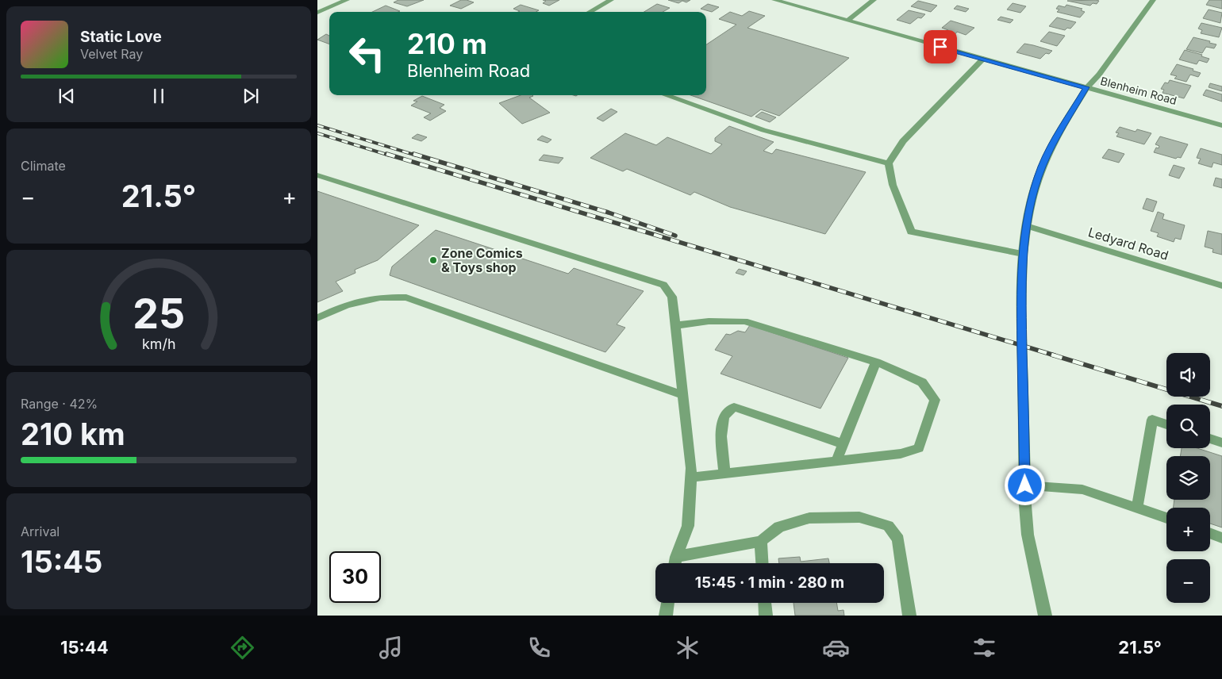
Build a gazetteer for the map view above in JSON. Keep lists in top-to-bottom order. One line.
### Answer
{"streets":{"street":["Blenheim Road","Ledyard Road"]},"places":["Zone Comics & Toys shop"],"page":{"turn":["210 m","Blenheim Road"],"song":["Static Love","Velvet Ray"],"tile":["Climate",["Range · 42%","210 km"],["Arrival","15:45"]],"heat":["−","21.5°","+"],"map_buttons":["+","−"],"limit":"30","trip":"15:45 · 1 min · 280 m","tabs":["15:44","21.5°"],"gauge":["25","km/h"]}}
